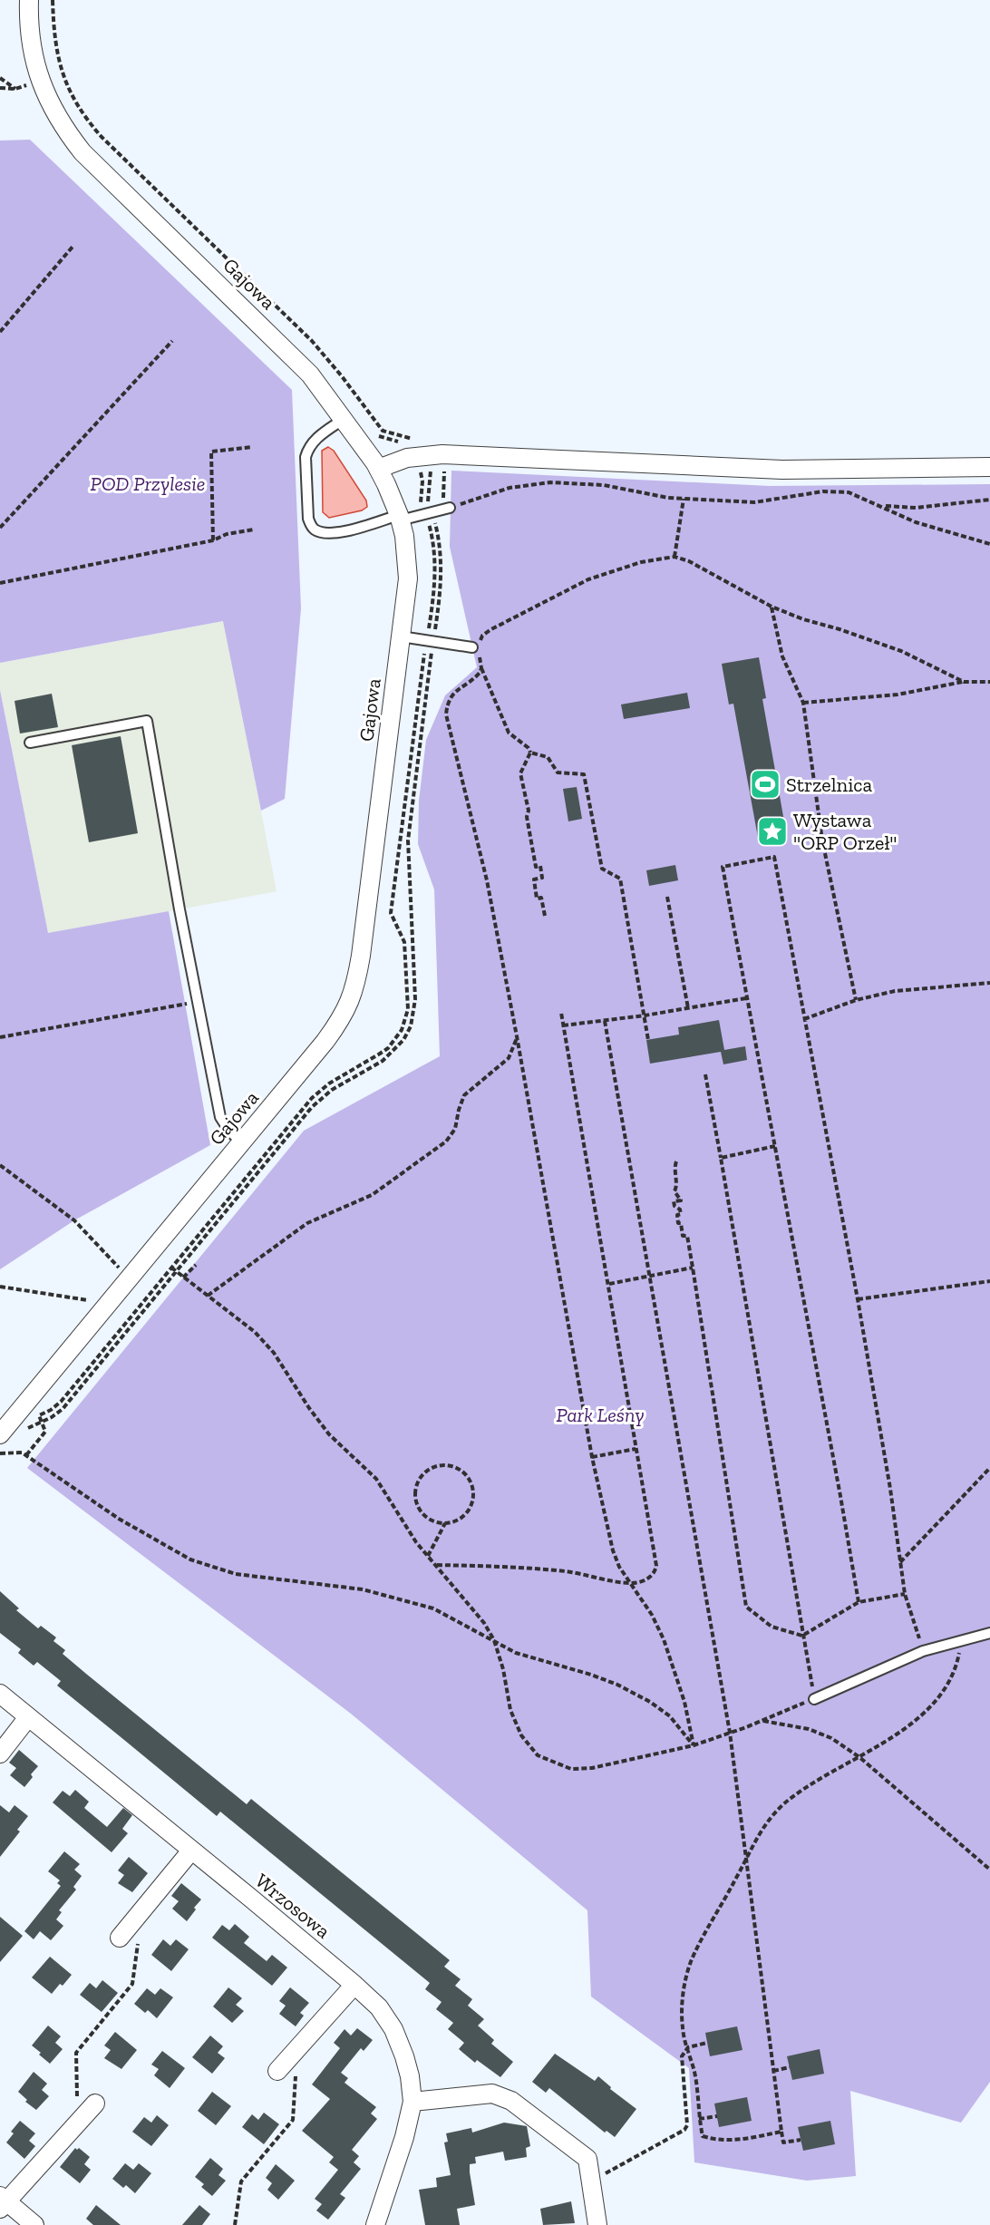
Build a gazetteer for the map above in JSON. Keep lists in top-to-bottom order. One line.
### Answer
{"streets":{"street":["Gajowa","Wrzosowa"]},"parks":["POD Przylesie","Park Leśny"],"places":{"sports":["Strzelnica"],"place":["Wystawa \"ORP Orzeł\""]}}
